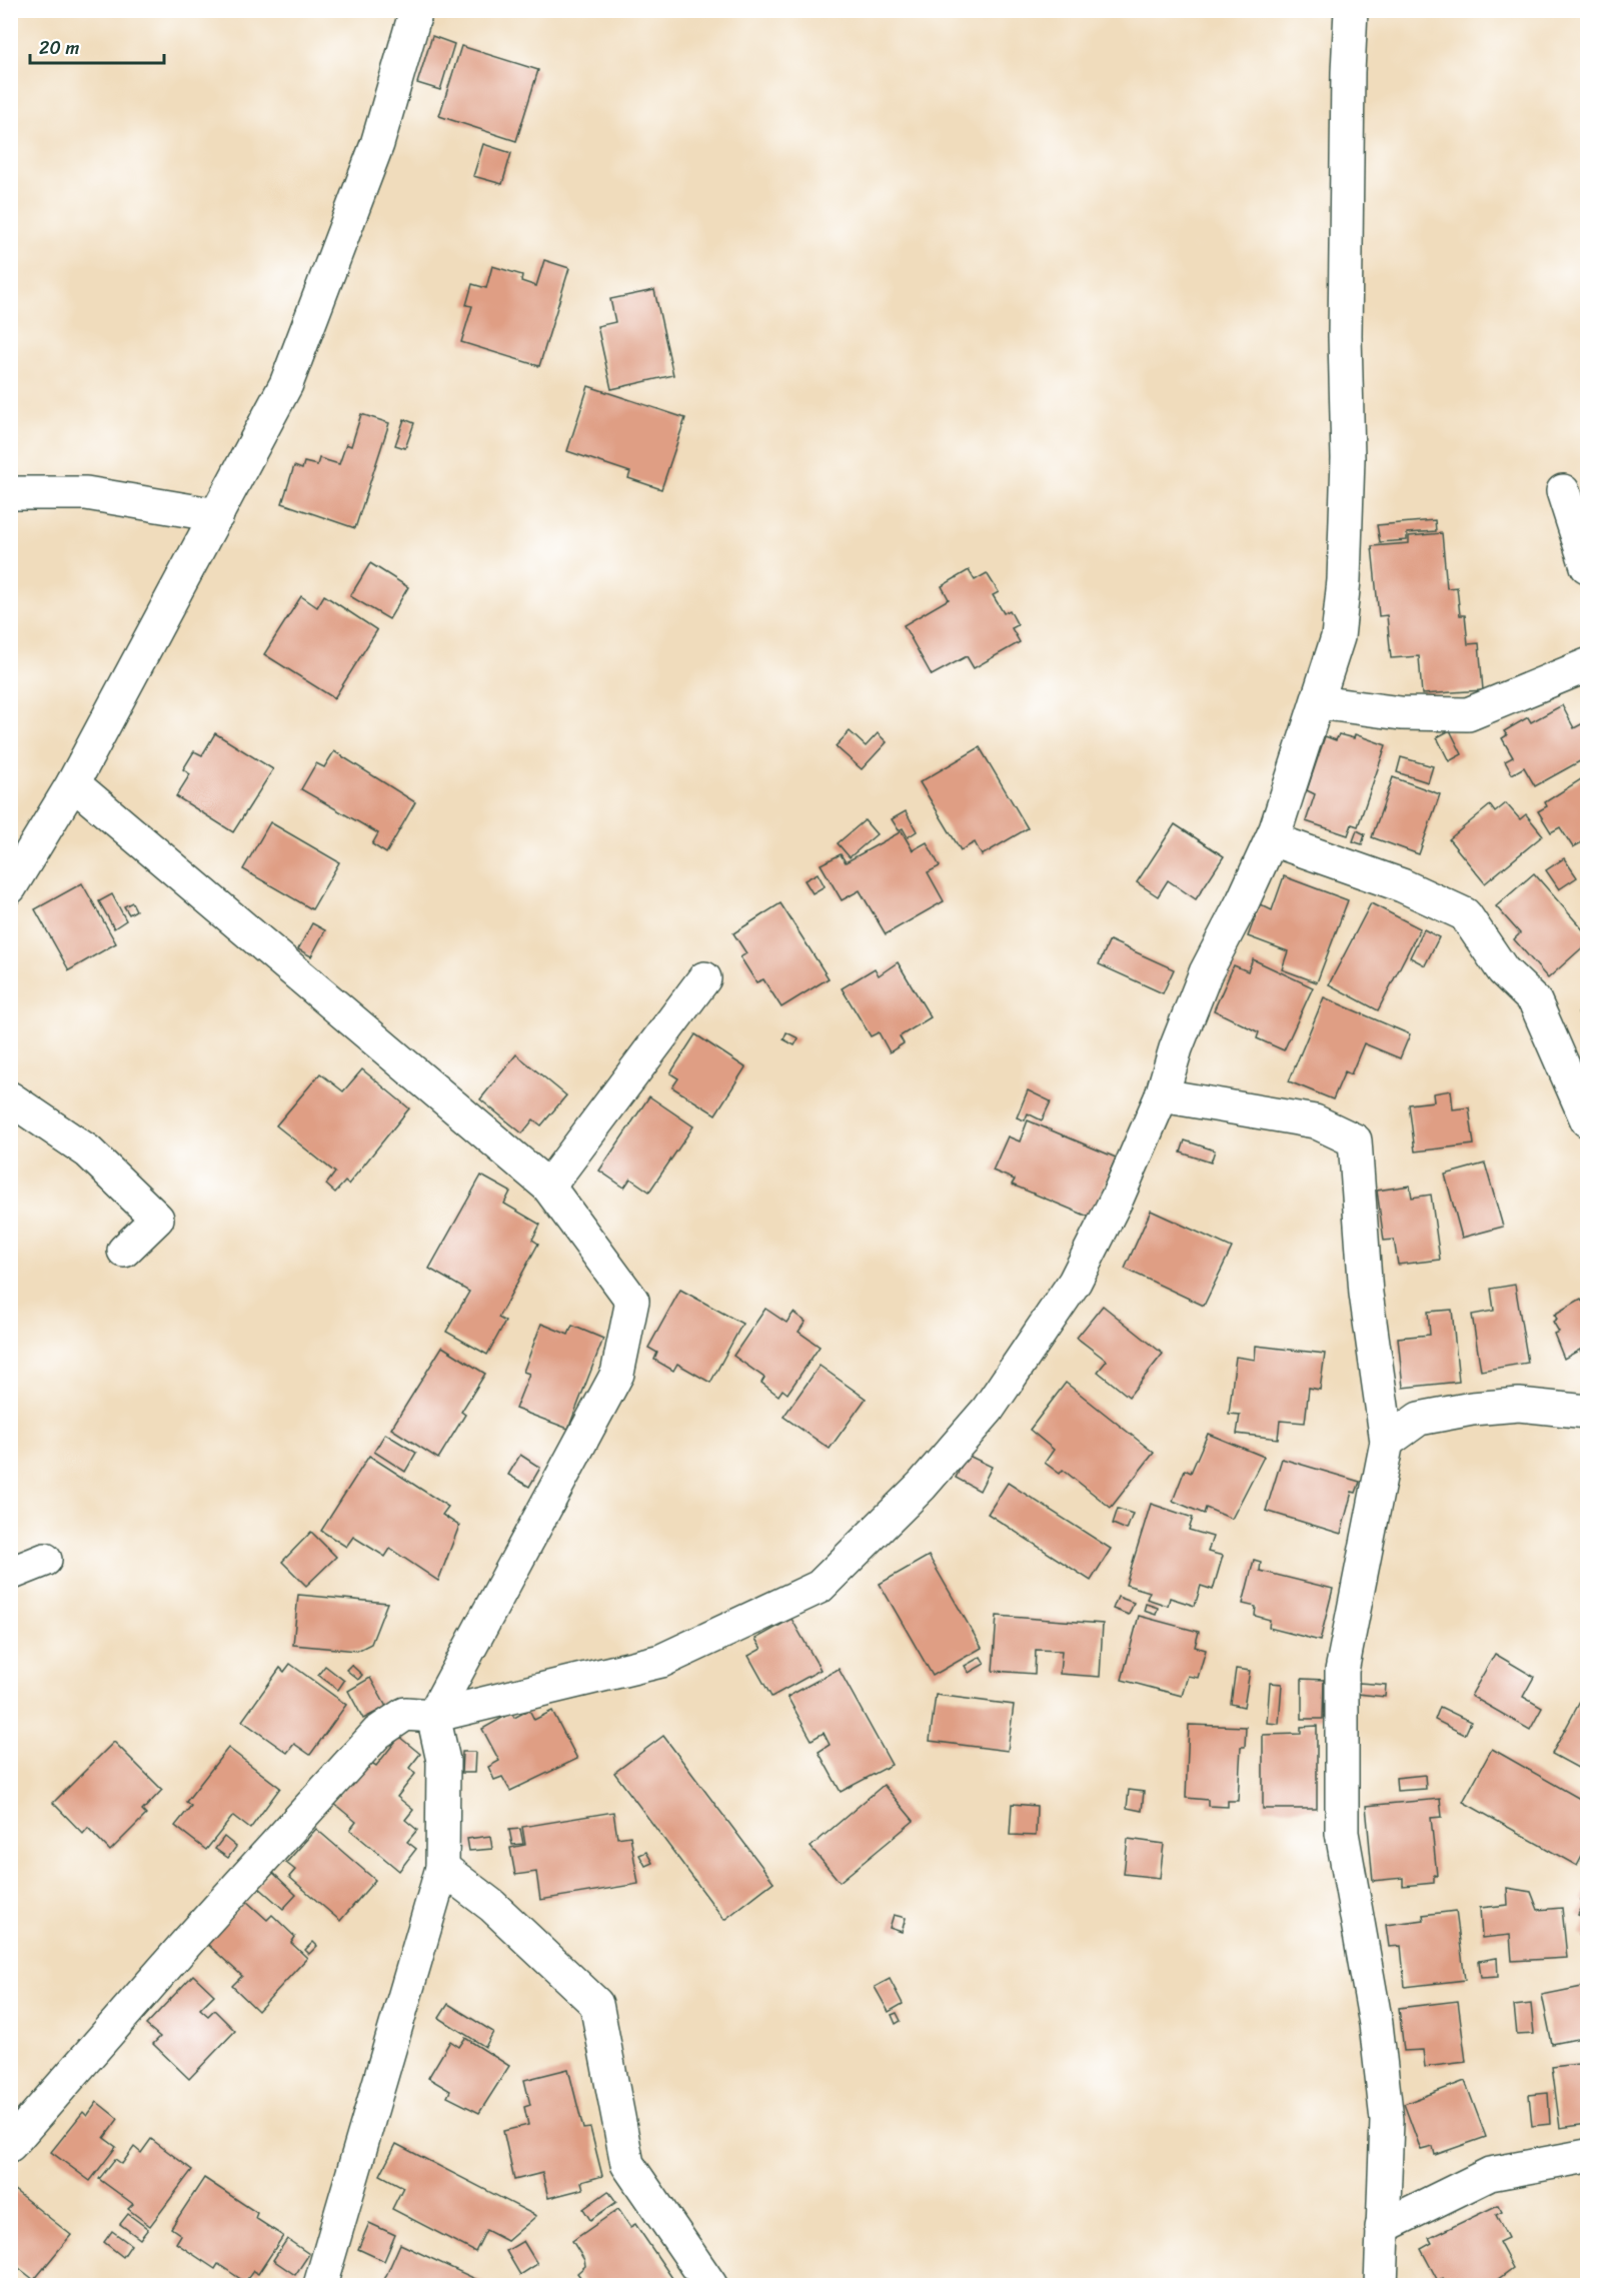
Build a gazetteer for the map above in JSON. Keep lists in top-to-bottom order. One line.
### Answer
{"scale_bar":"20 m"}
